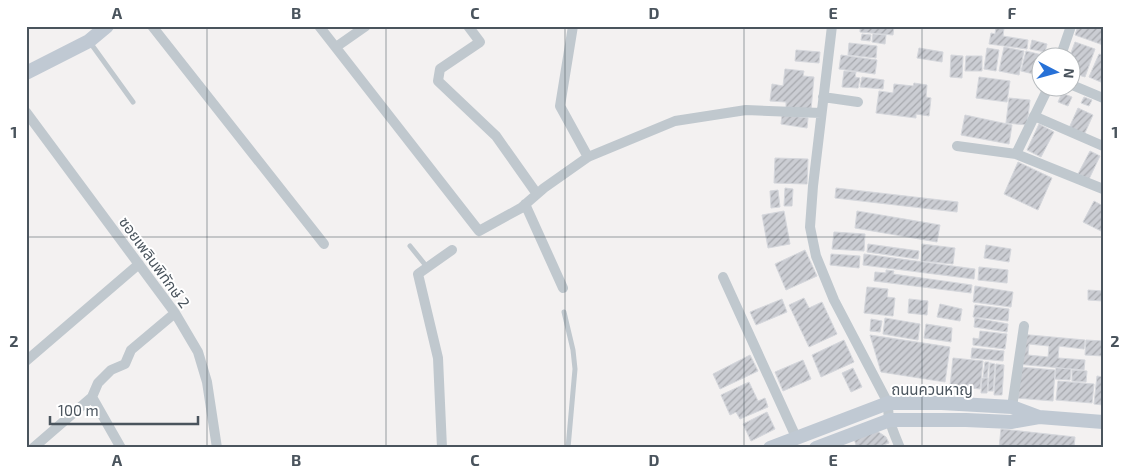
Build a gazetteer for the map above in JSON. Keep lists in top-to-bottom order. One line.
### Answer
{"streets":{"main road":["ถนนควนหาญ"],"street":["ซอยเพลินพิทักษ์ 2"]},"scale_bar":"100 m","north":"right","grid":{"columns":["A","B","C","D","E","F"],"rows":["1","2"]}}
